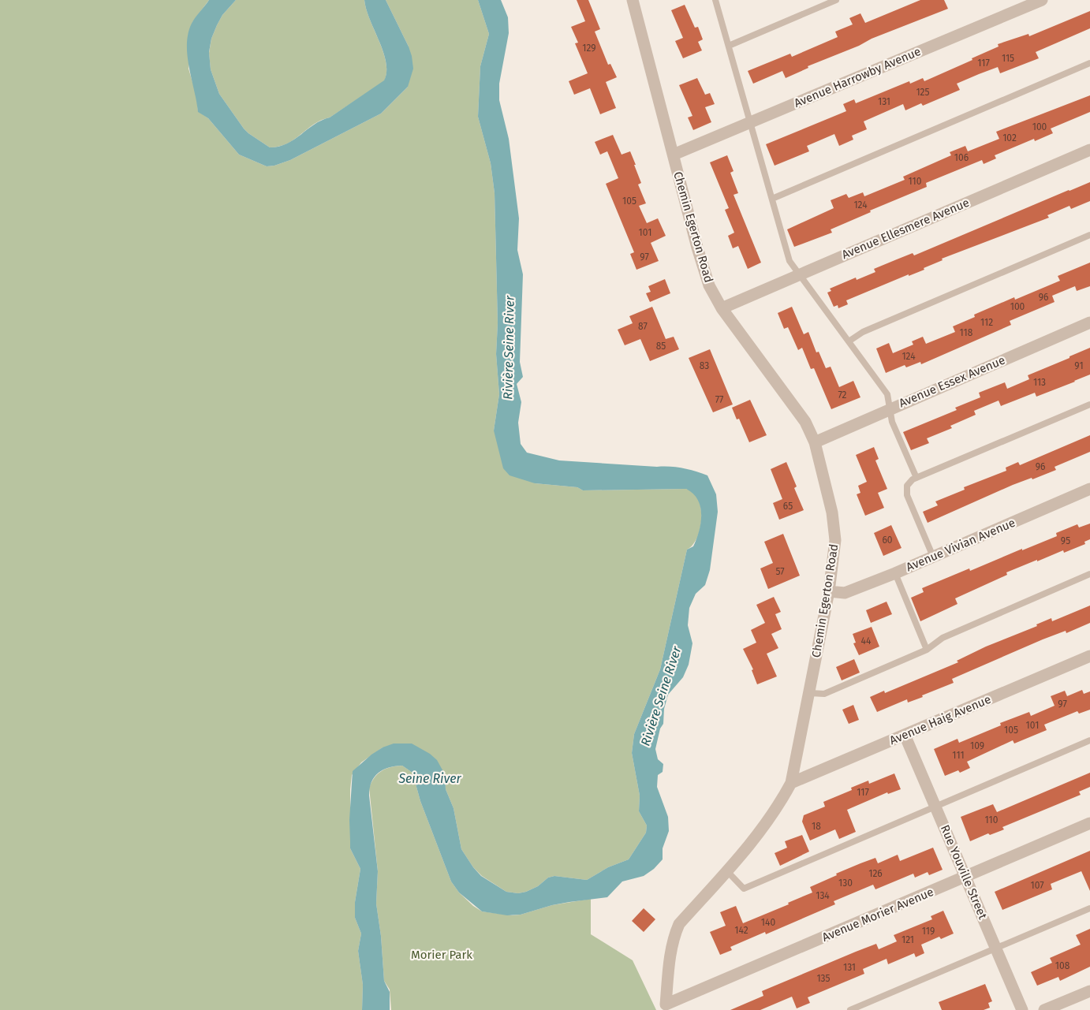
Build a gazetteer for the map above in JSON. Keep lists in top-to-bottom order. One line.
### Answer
{"streets":{"street":["Avenue Harrowby Avenue","Chemin Egerton Road","Avenue Ellesmere Avenue","Avenue Essex Avenue","Avenue Vivian Avenue","Avenue Haig Avenue","Rue Youville Street","Avenue Morier Avenue"]},"crossings":[["Avenue Harrowby Avenue","Chemin Egerton Road"],["Chemin Egerton Road","Avenue Ellesmere Avenue"],["Chemin Egerton Road","Avenue Essex Avenue"],["Chemin Egerton Road","Avenue Vivian Avenue"],["Chemin Egerton Road","Avenue Haig Avenue"],["Chemin Egerton Road","Avenue Morier Avenue"],["Avenue Haig Avenue","Rue Youville Street"],["Rue Youville Street","Avenue Morier Avenue"]],"water":["Rivière Seine River","Seine River"],"parks":["Morier Park"],"house_numbers":["129","115","117","125","131","100","102","106","110","105","124","101","97","96","100","112","87","118","85","124","83","91","113","72","77","96","65","60","95","57","44","97","101","105","109","111","117","110","18","126","130","107","134","140","142","119","121","108","131","135"]}
